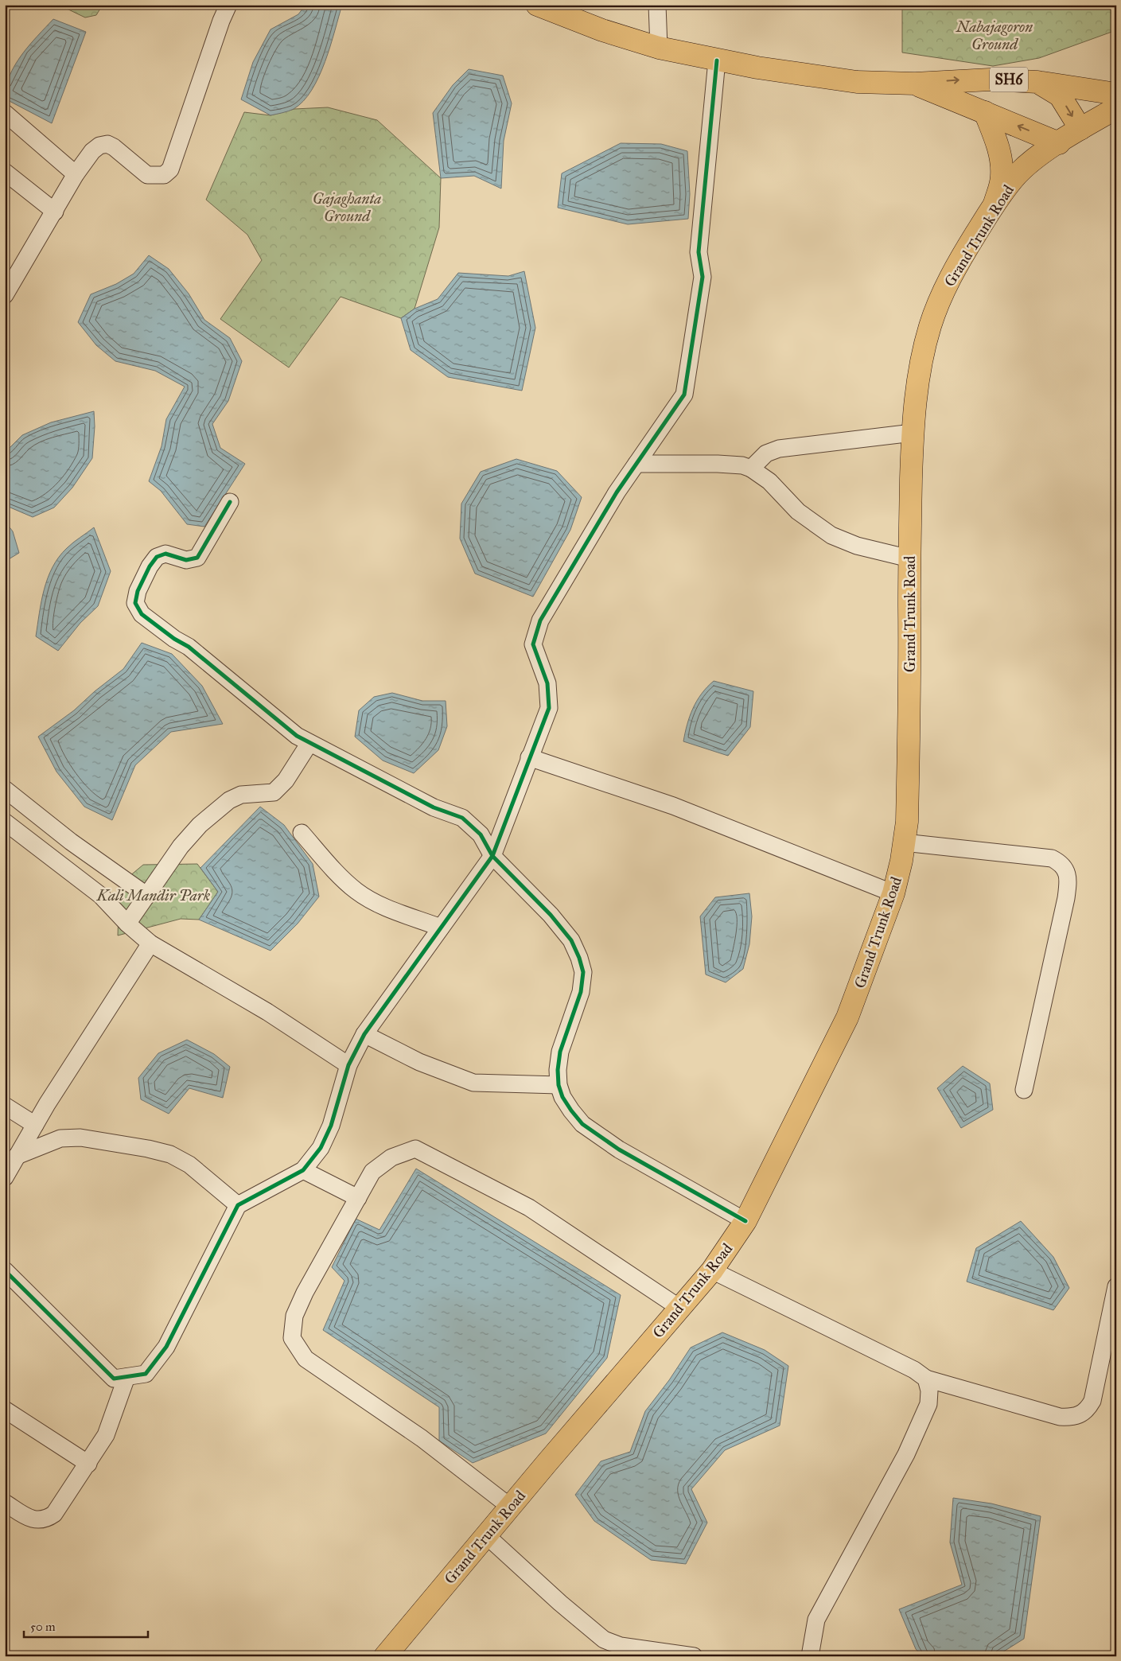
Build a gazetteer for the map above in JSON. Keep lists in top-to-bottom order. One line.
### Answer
{"streets":{"main road":["SH6","Grand Trunk Road"]},"crossings":[["SH6","Grand Trunk Road"]],"parks":["Nabajagoron Ground","Gajaghanta Ground","Kali Mandir Park"],"scale_bar":"50 m"}
